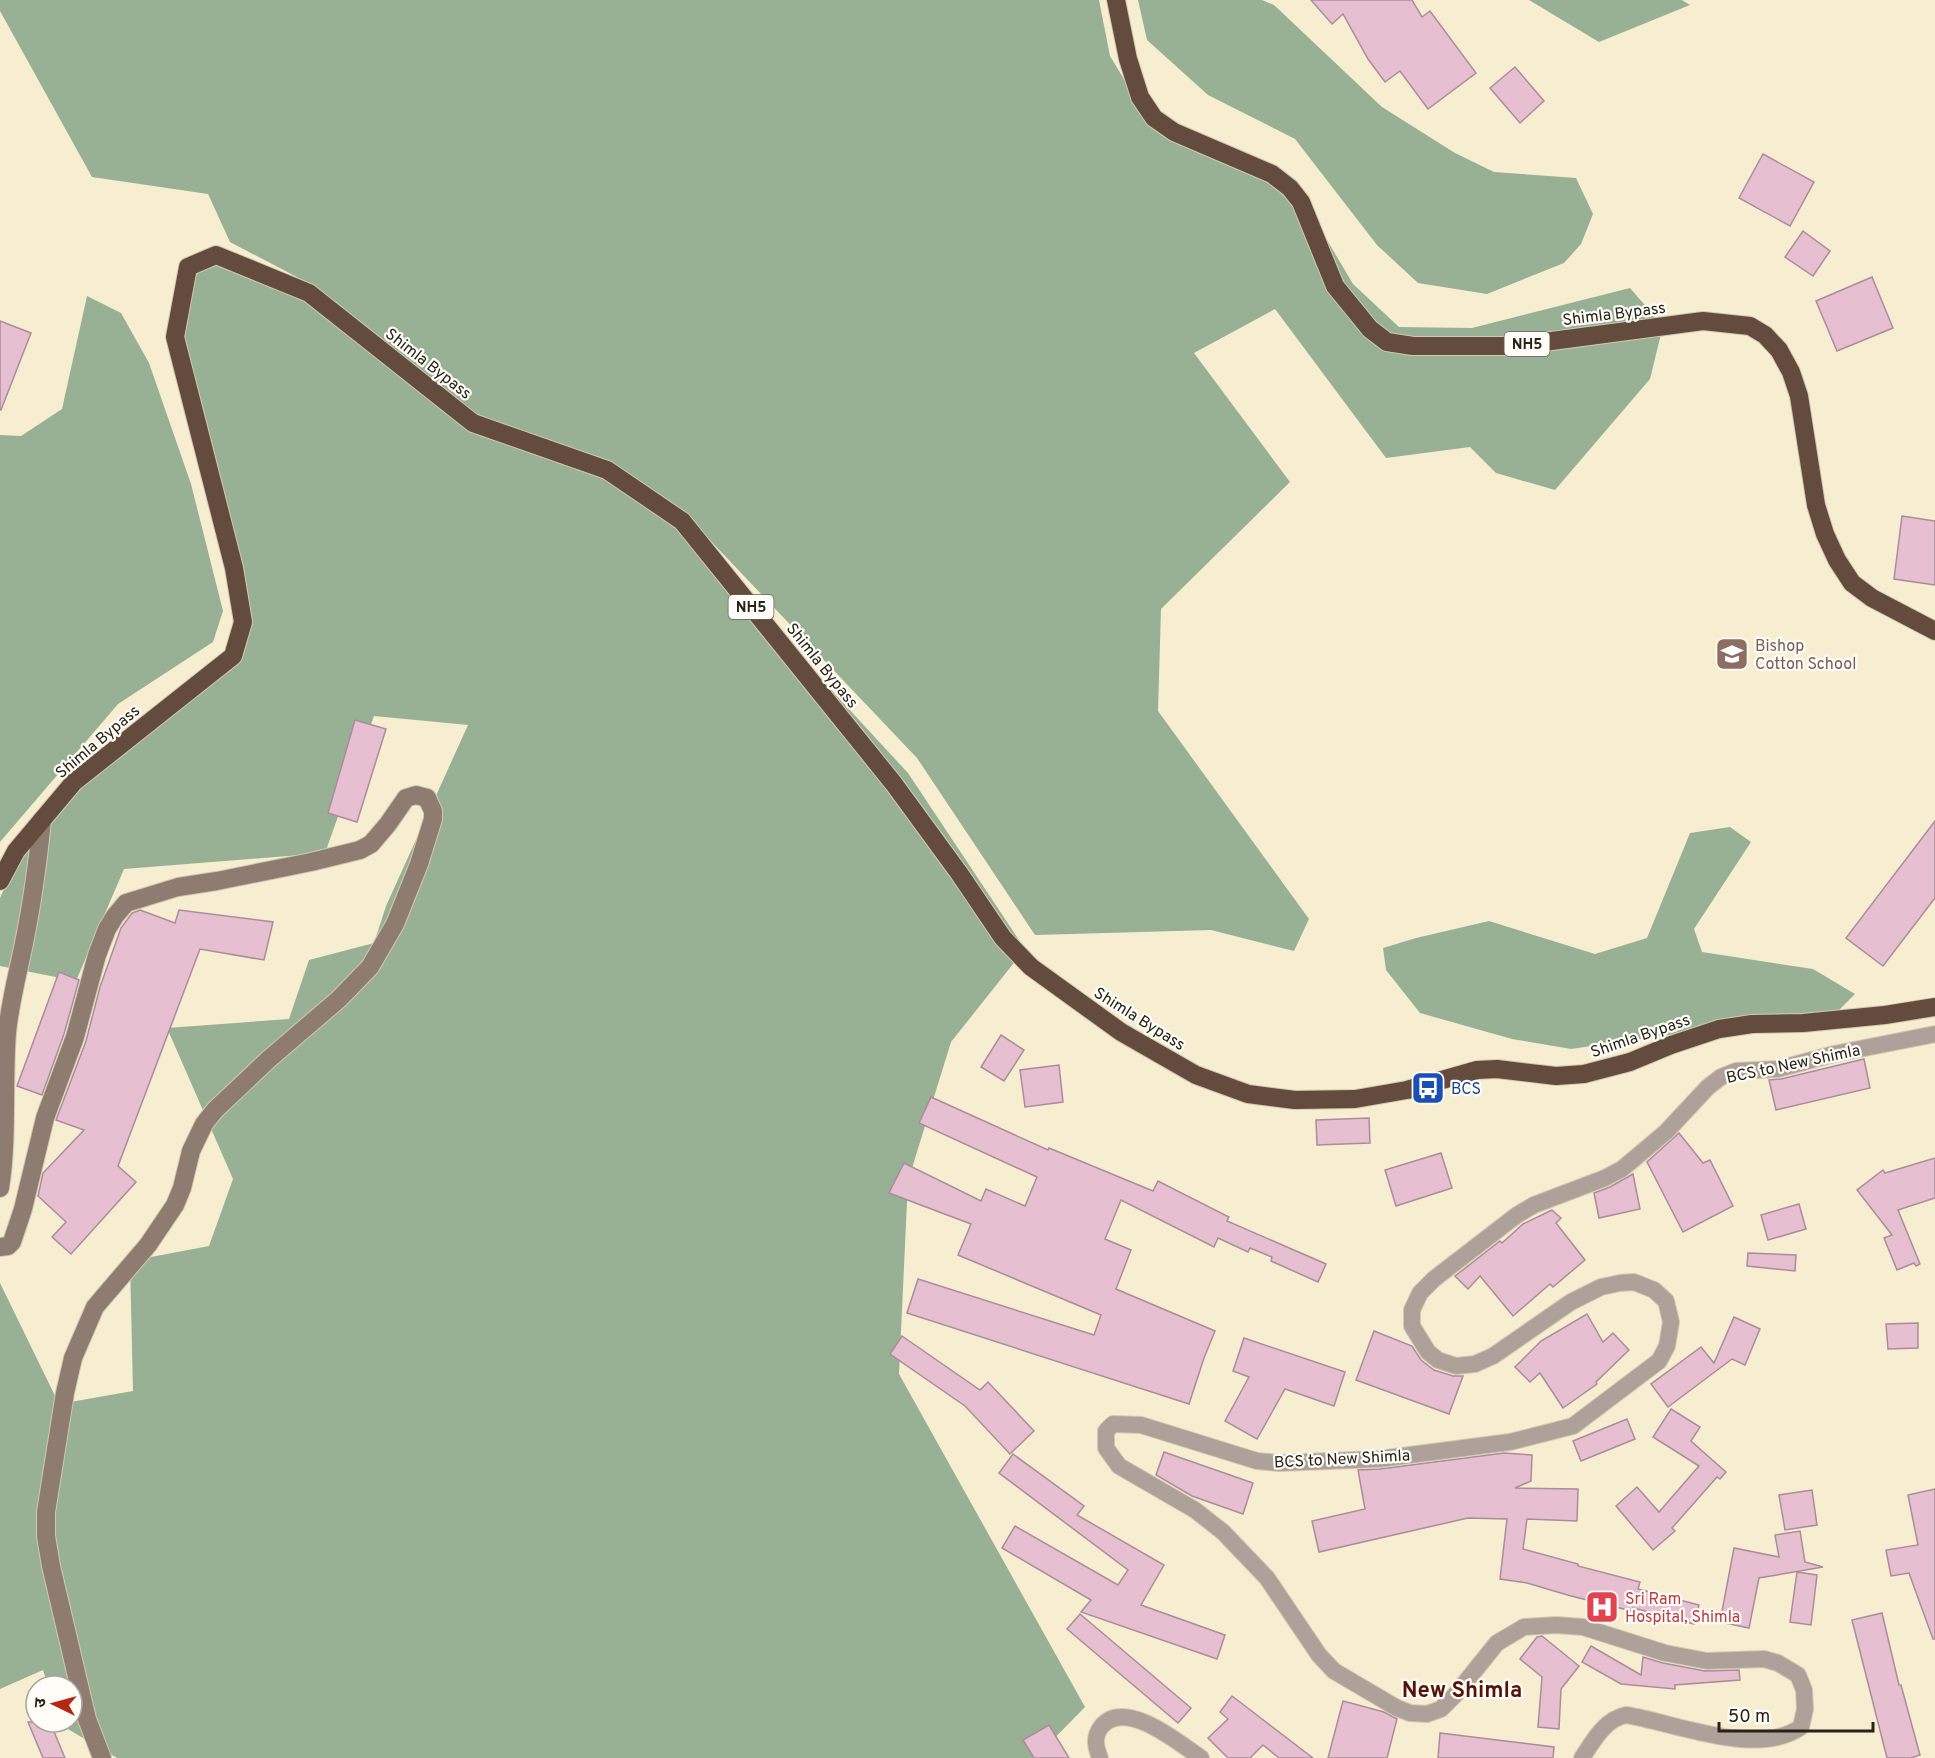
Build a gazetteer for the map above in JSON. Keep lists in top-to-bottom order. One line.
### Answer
{"streets":{"highway":["Shimla Bypass","NH5"],"street":["BCS to New Shimla"]},"districts":["New Shimla"],"places":{"school or university":["Bishop Cotton School"],"bus stop":["BCS"],"hospital":["Sri Ram Hospital, Shimla"]},"scale_bar":"50 m","north":"left"}
